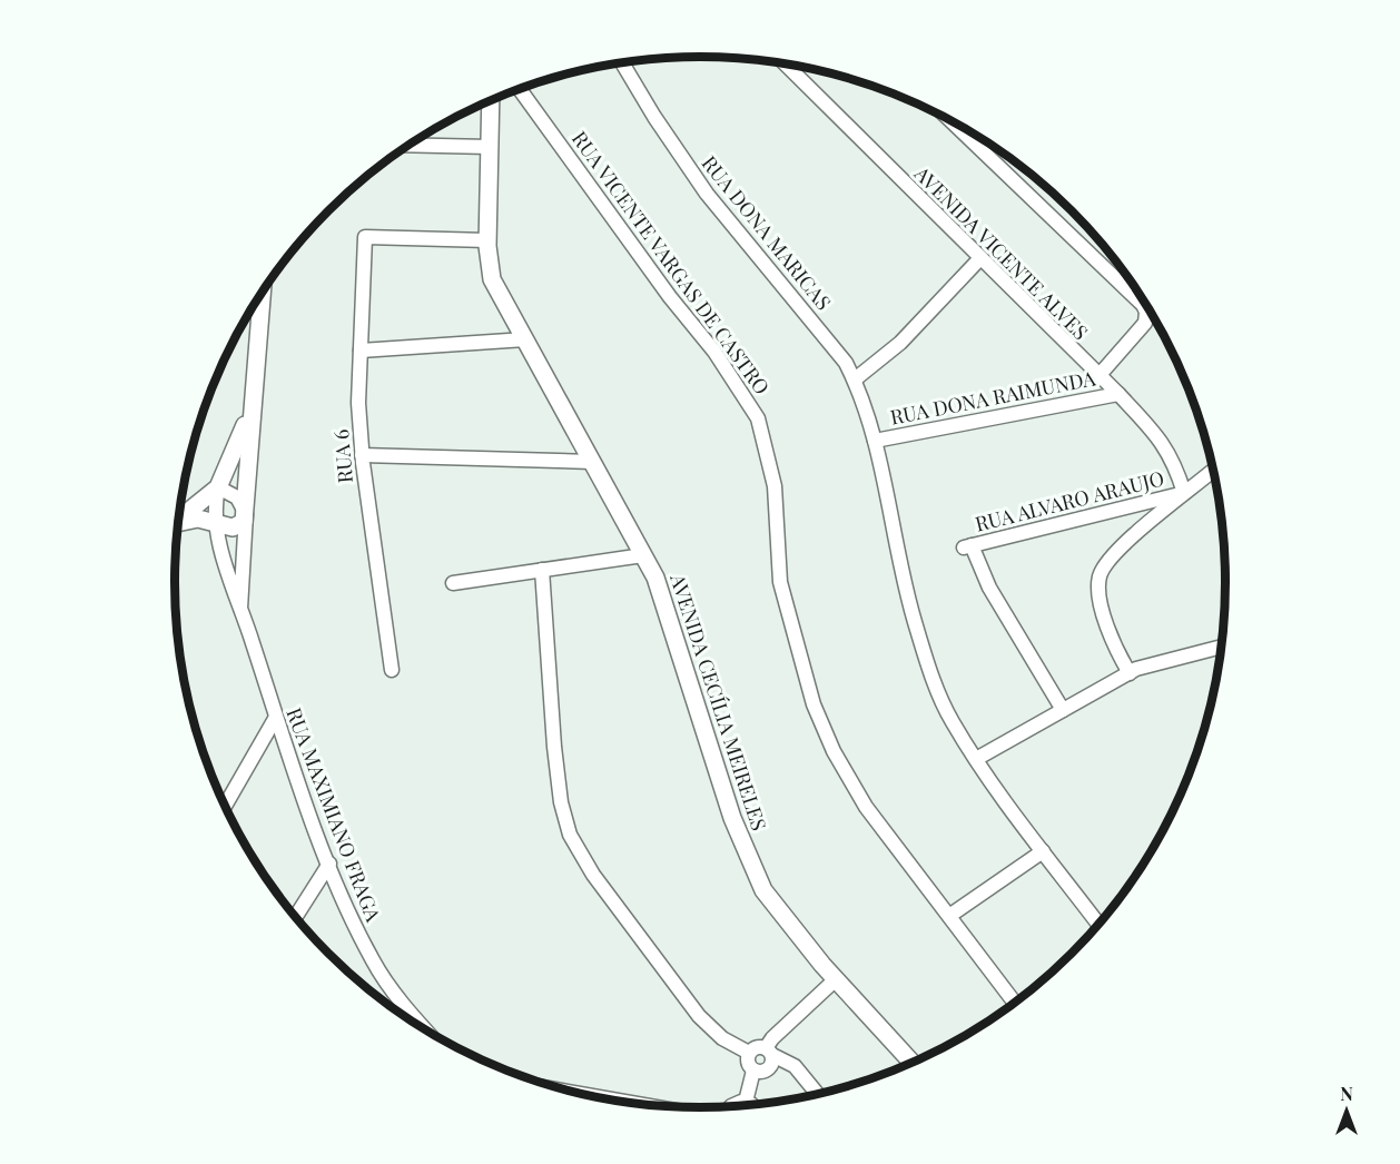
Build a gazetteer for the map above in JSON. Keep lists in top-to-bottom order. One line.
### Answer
{"streets":{"street":["RUA DONA MARICAS","AVENIDA VICENTE ALVES","RUA VICENTE VARGAS DE CASTRO","RUA DONA RAIMUNDA","RUA 6","RUA ALVARO ARAUJO","AVENIDA CECÍLIA MEIRELES","RUA MAXIMIANO FRAGA"]},"crossings":[["RUA DONA MARICAS","RUA DONA RAIMUNDA"],["AVENIDA VICENTE ALVES","RUA DONA RAIMUNDA"],["AVENIDA VICENTE ALVES","RUA ALVARO ARAUJO"],["RUA 6","AVENIDA CECÍLIA MEIRELES"]],"north":"top"}
